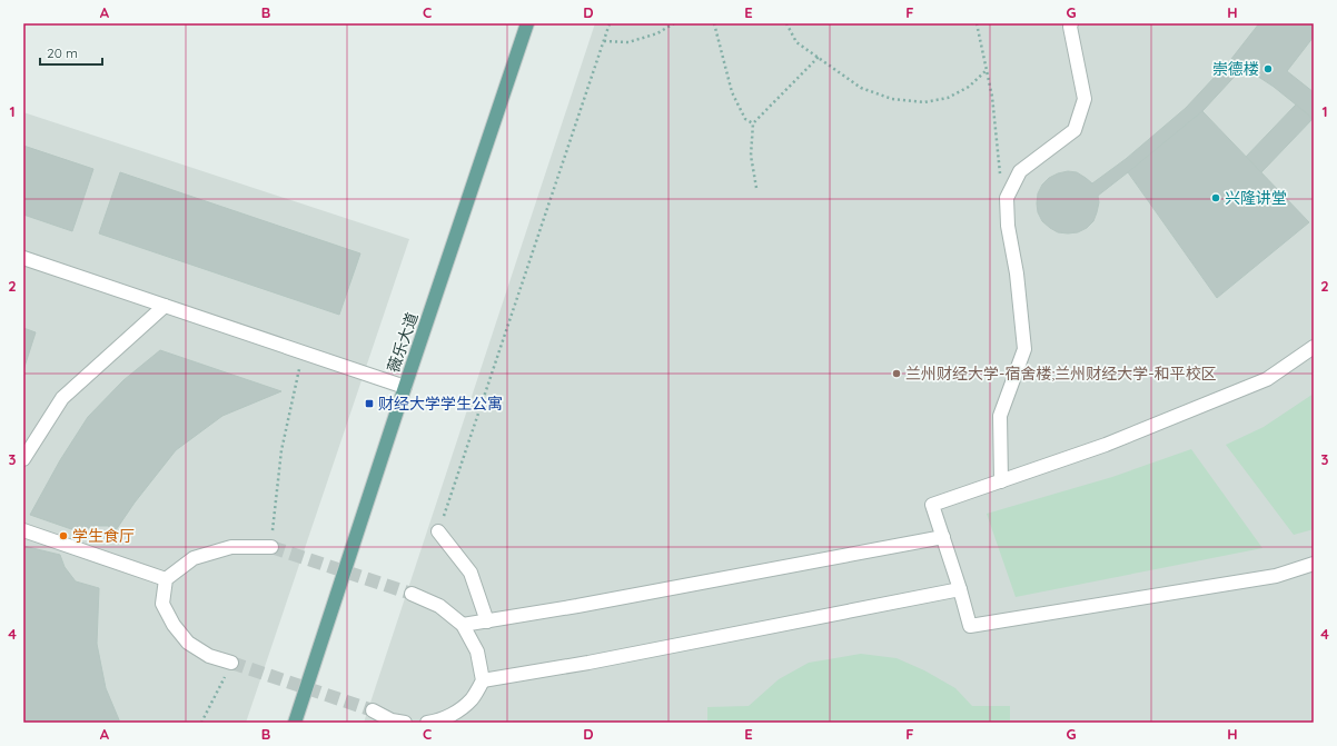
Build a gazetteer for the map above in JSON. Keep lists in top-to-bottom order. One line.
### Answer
{"streets":{"main road":["薇乐大道"]},"places":{"other":["崇德楼","兴隆讲堂","兰州财经大学-宿舍楼;兰州财经大学-和平校区","学生食厅"],"transit":["财经大学学生公寓"]},"scale_bar":"20 m","grid":{"columns":["A","B","C","D","E","F","G","H"],"rows":["1","2","3","4"]}}
